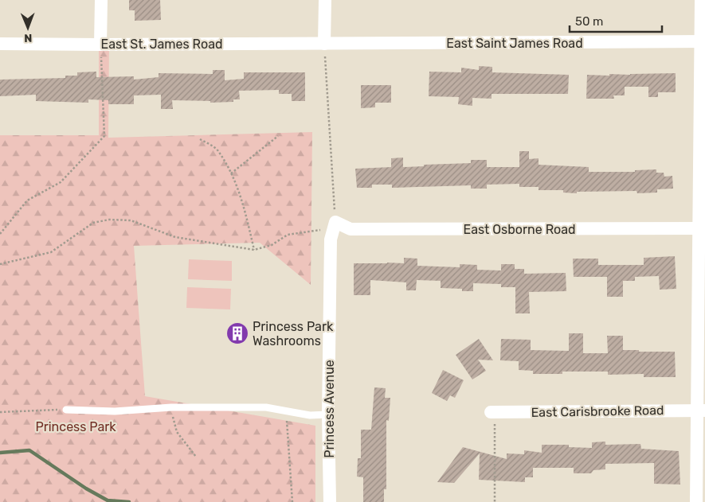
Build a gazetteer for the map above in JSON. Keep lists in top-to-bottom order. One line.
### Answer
{"streets":{"street":["East Saint James Road","East St. James Road","East Osborne Road","Princess Avenue","East Carisbrooke Road"]},"crossings":[["East Saint James Road","East St. James Road"],["East Osborne Road","Princess Avenue"]],"parks":["Princess Park"],"places":{"building":["Princess Park Washrooms"]},"scale_bar":"50 m","north":"bottom"}
